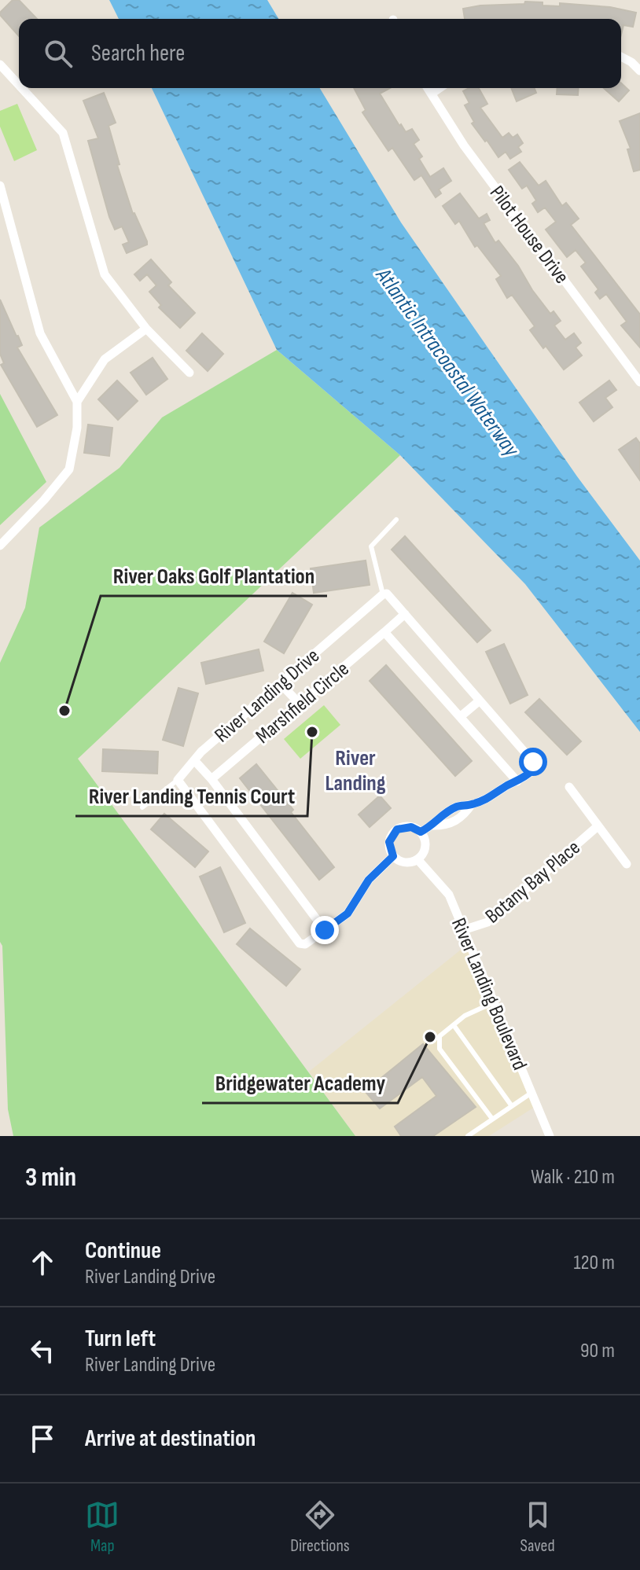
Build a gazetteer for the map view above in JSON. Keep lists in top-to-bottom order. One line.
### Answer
{"streets":{"street":["Pilot House Drive","River Landing Drive","Marshfield Circle","Botany Bay Place","River Landing Boulevard"]},"crossings":[["Botany Bay Place","River Landing Boulevard"]],"districts":["River Landing"],"water":["Atlantic Intracoastal Waterway"],"places":["River Oaks Golf Plantation","River Landing Tennis Court","Bridgewater Academy"],"page":{"search":"Search here","heading":["3 min","Walk · 210 m"],"list":[["Continue","River Landing Drive","120 m"],["Turn left","River Landing Drive","90 m"],"Arrive at destination"],"nav":["Map","Directions","Saved"]}}
